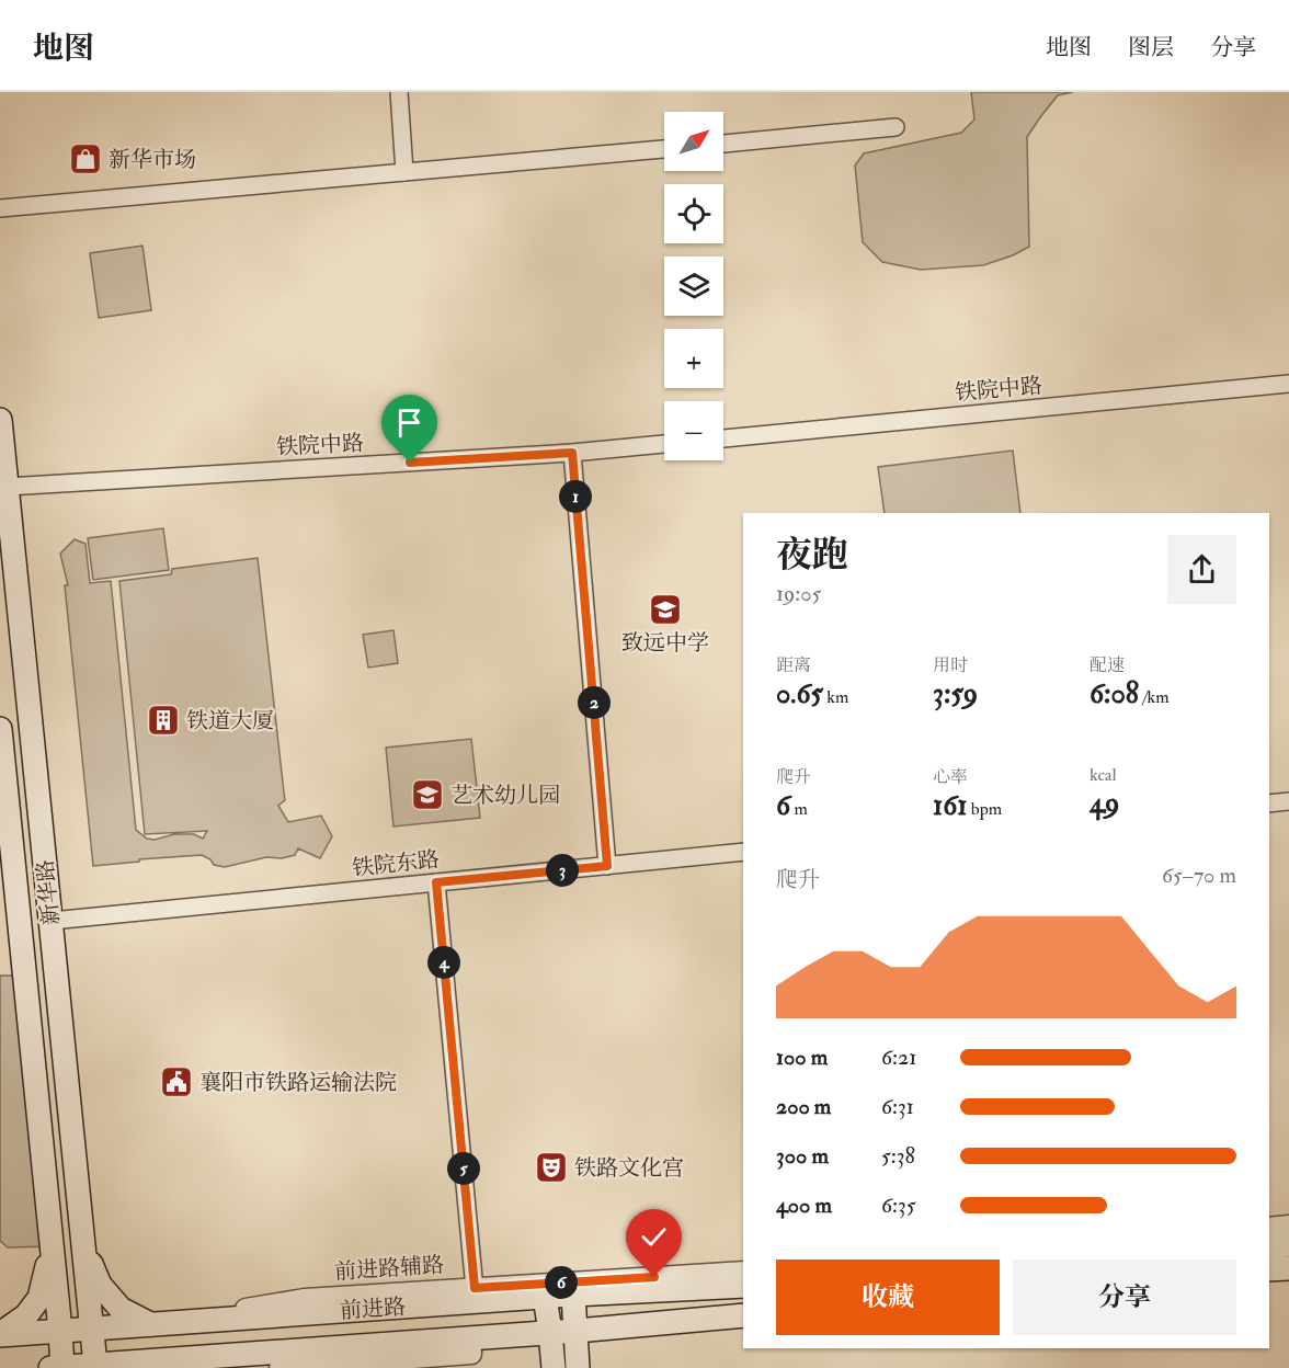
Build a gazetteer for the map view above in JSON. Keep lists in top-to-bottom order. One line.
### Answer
{"streets":{"main road":["新华路","前进路"],"street":["铁院中路","铁院东路","前进路辅路"]},"crossings":[["铁院中路","新华路"],["铁院东路","新华路"],["新华路","前进路"],["前进路辅路","前进路"]],"places":{"shop":["新华市场"],"school or university":["致远中学","艺术幼儿园"],"building":["铁道大厦"],"public building":["襄阳市铁路运输法院"],"theatre":["铁路文化宫"]},"north":"top right","page":{"header":"地图","nav":["地图","图层","分享"],"map_buttons":["+","−"],"pins":["1","2","3","4","5","6"],"heading":["夜跑","19:05"],"stats":[["距离","0.65 km"],["用时","3:59"],["配速","6:08 /km"],["爬升","6 m"],["心率","161 bpm"],["kcal","49"]],"chart":["爬升","65–70 m"],"list":[{"name":"100 m","note":"6:21"},{"name":"200 m","note":"6:31"},{"name":"300 m","note":"5:38"},{"name":"400 m","note":"6:35"}],"buttons":["收藏","分享"]}}
